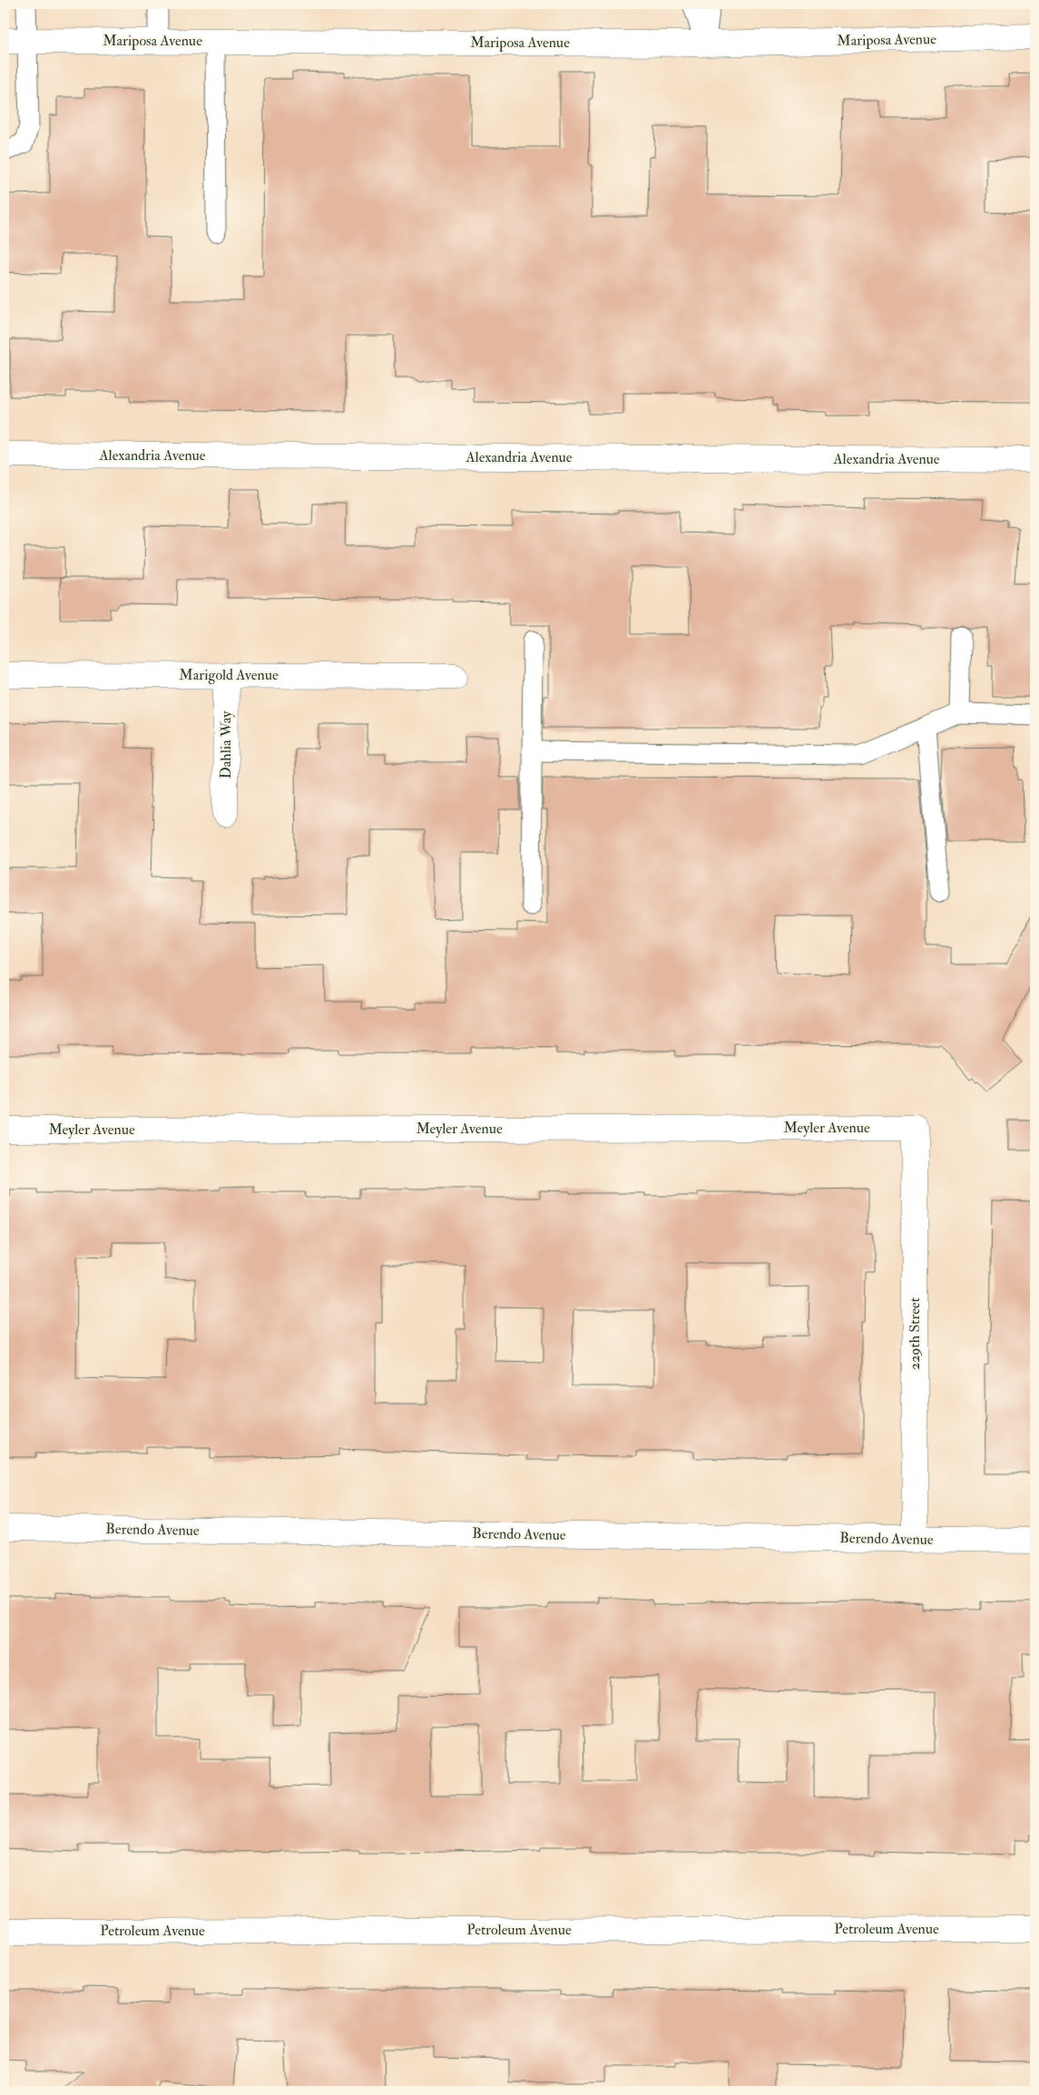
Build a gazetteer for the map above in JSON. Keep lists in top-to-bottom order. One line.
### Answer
{"streets":{"street":["Mariposa Avenue","Alexandria Avenue","Marigold Avenue","Dahlia Way","Meyler Avenue","229th Street","Berendo Avenue","Petroleum Avenue"]},"crossings":[["Marigold Avenue","Dahlia Way"],["Meyler Avenue","229th Street"],["229th Street","Berendo Avenue"]]}
